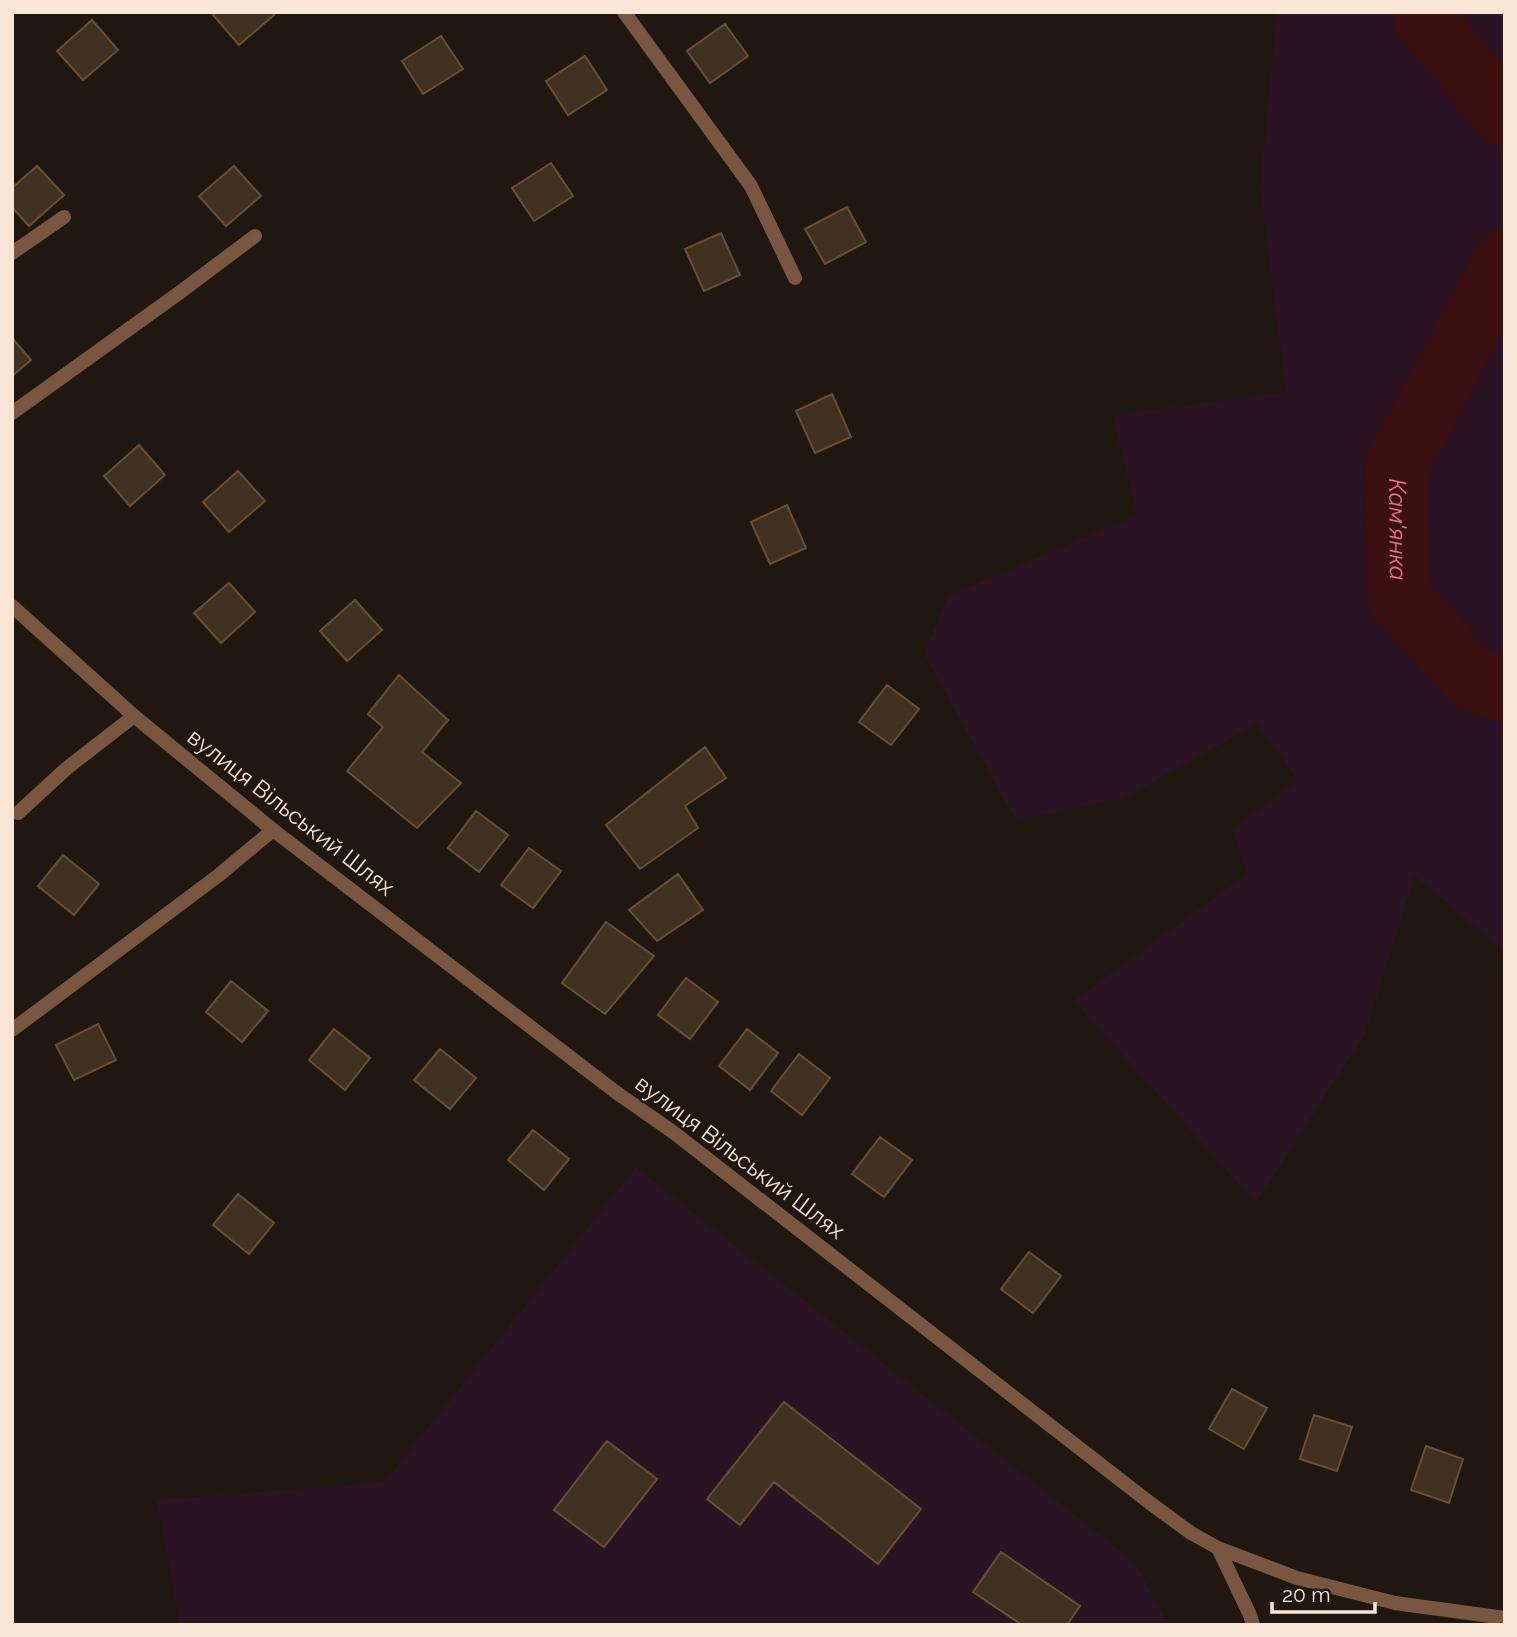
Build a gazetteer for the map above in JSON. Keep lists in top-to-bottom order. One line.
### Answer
{"streets":{"street":["вулиця Вільський Шлях"]},"water":["Кам'янка"],"scale_bar":"20 m"}
